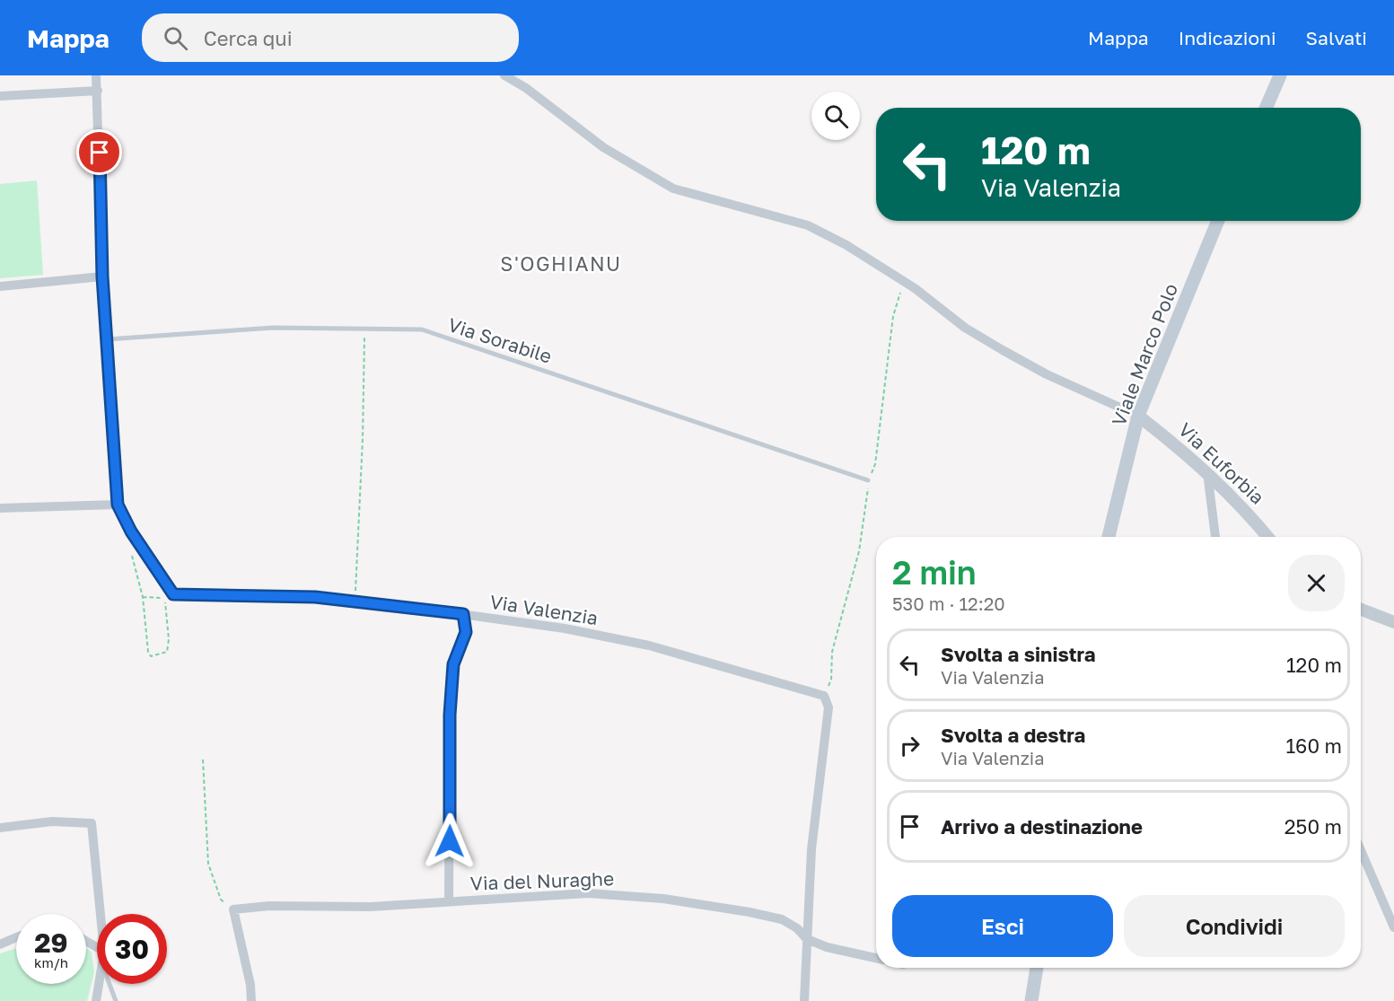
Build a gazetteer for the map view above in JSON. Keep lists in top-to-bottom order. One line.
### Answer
{"streets":{"main road":["Viale Marco Polo"],"street":["Via Euforbia","Via Valenzia","Via del Nuraghe"],"lane":["Via Sorabile"]},"crossings":[["Via Sorabile","Via Valenzia"],["Viale Marco Polo","Via Euforbia"],["Via Valenzia","Via del Nuraghe"]],"districts":["S'OGHIANU"],"page":{"header":"Mappa","search":"Cerca qui","nav":["Mappa","Indicazioni","Salvati"],"turn":["120 m","Via Valenzia"],"heading":["2 min","530 m · 12:20"],"list":[{"name":"Svolta a sinistra","note":"Via Valenzia","value":"120 m"},{"name":"Svolta a destra","note":"Via Valenzia","value":"160 m"},{"name":"Arrivo a destinazione","value":"250 m"}],"buttons":["Esci","Condividi"],"speed":"29 km/h","limit":"30"}}
